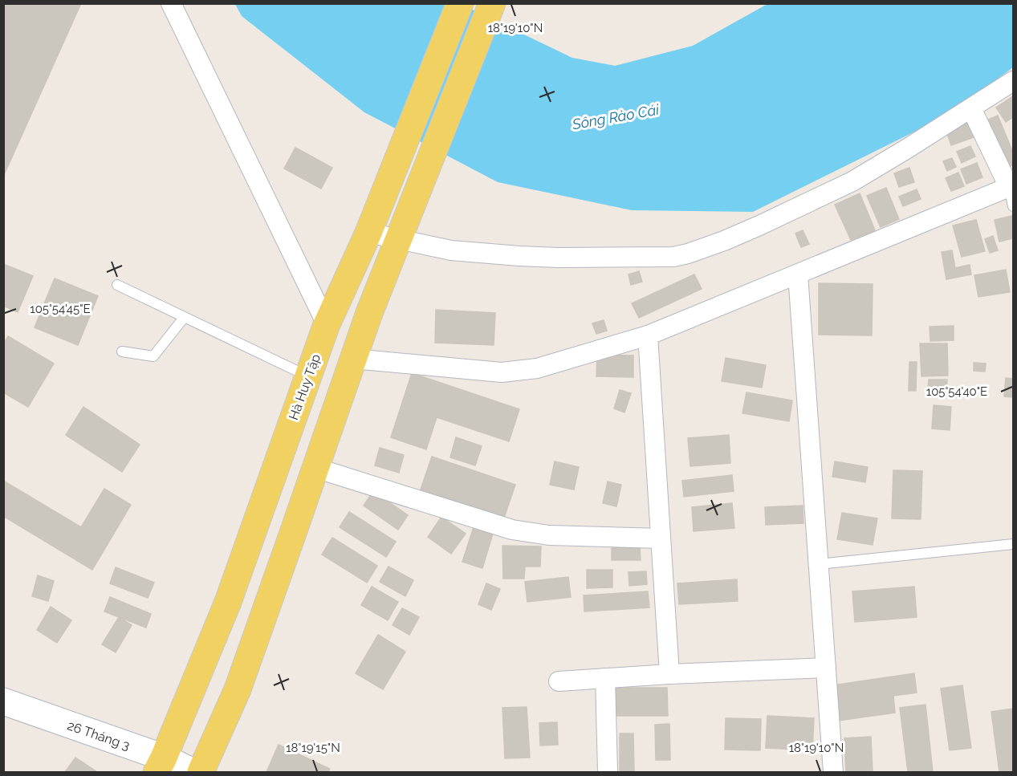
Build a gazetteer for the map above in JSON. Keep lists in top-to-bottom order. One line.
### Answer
{"streets":{"main road":["Hà Huy Tập"],"street":["26 Tháng 3"]},"crossings":[["Hà Huy Tập","26 Tháng 3"]],"water":["Sông Rào Cái"],"coordinates":["18°19'10\"N","105°54'45\"E","105°54'40\"E","18°19'15\"N"]}
